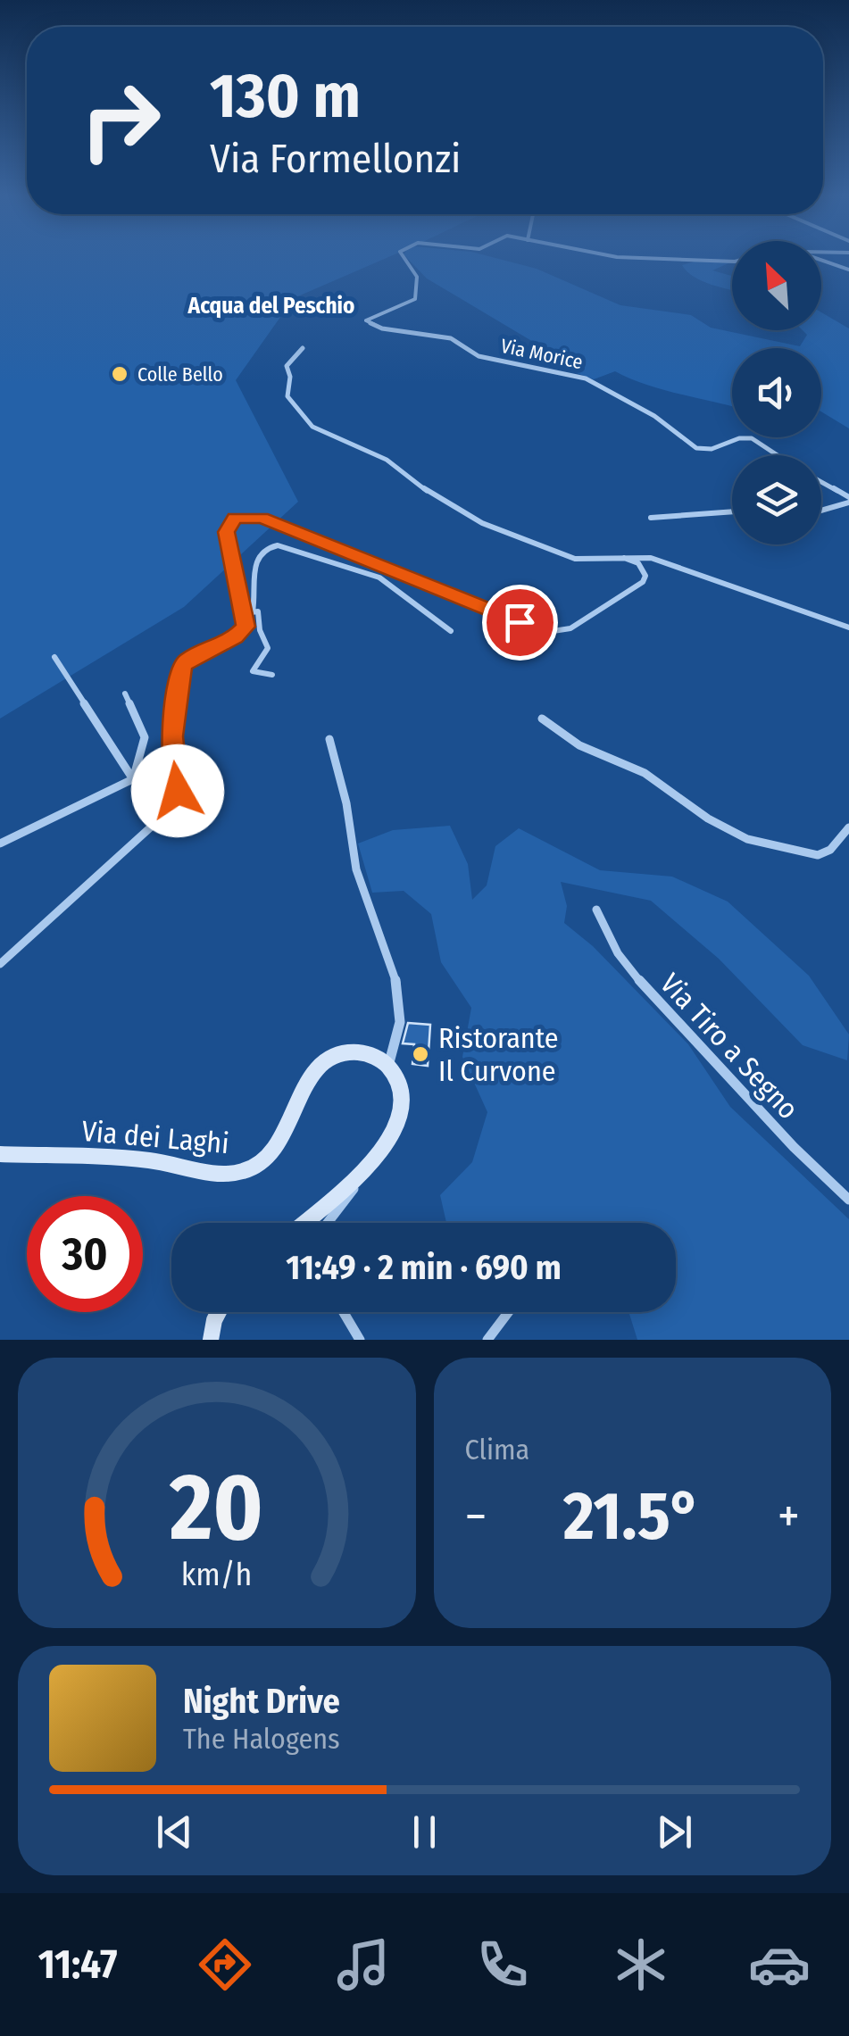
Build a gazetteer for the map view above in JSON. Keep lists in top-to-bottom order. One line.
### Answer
{"streets":{"main road":["Via dei Laghi"],"street":["Via Morice","Via Tiro a Segno"]},"districts":["Acqua del Peschio"],"places":["Colle Bello","Ristorante Il Curvone"],"north":"top left","page":{"turn":["130 m","Via Formellonzi"],"limit":"30","trip":"11:49 · 2 min · 690 m","tile":"Clima","heat":["−","21.5°","+"],"song":["Night Drive","The Halogens"],"tabs":"11:47","gauge":["20","km/h"]}}
